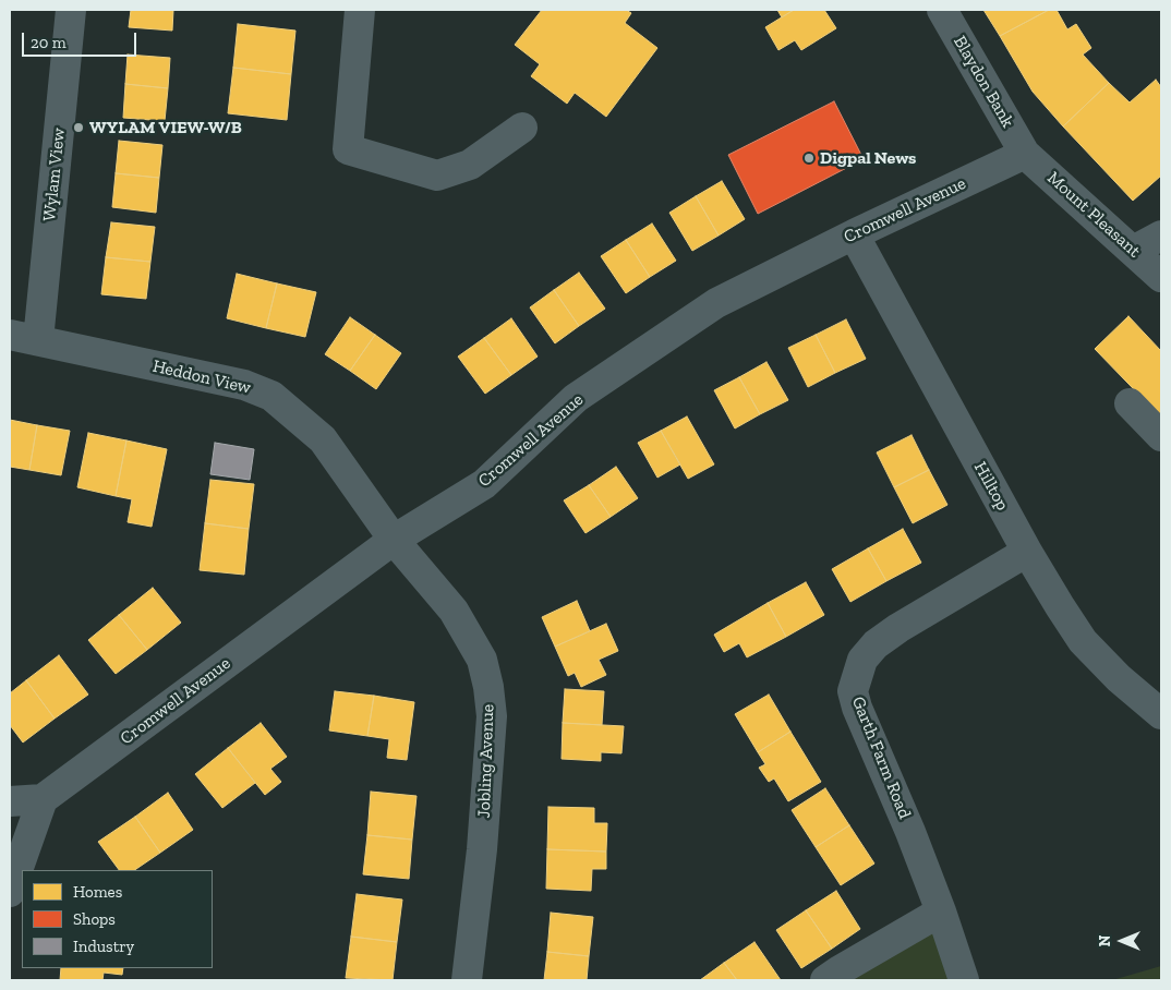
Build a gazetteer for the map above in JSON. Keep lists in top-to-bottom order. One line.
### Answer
{"streets":{"street":["Blaydon Bank","Wylam View","Cromwell Avenue","Mount Pleasant","Heddon View","Hilltop","Garth Farm Road","Jobling Avenue"]},"crossings":[["Blaydon Bank","Cromwell Avenue"],["Blaydon Bank","Mount Pleasant"],["Wylam View","Heddon View"],["Cromwell Avenue","Mount Pleasant"],["Cromwell Avenue","Heddon View"],["Cromwell Avenue","Hilltop"],["Cromwell Avenue","Jobling Avenue"],["Heddon View","Jobling Avenue"],["Hilltop","Garth Farm Road"]],"places":["WYLAM VIEW-W/B","Digpal News"],"legend":["Homes","Shops","Industry"],"scale_bar":"20 m","north":"left"}
